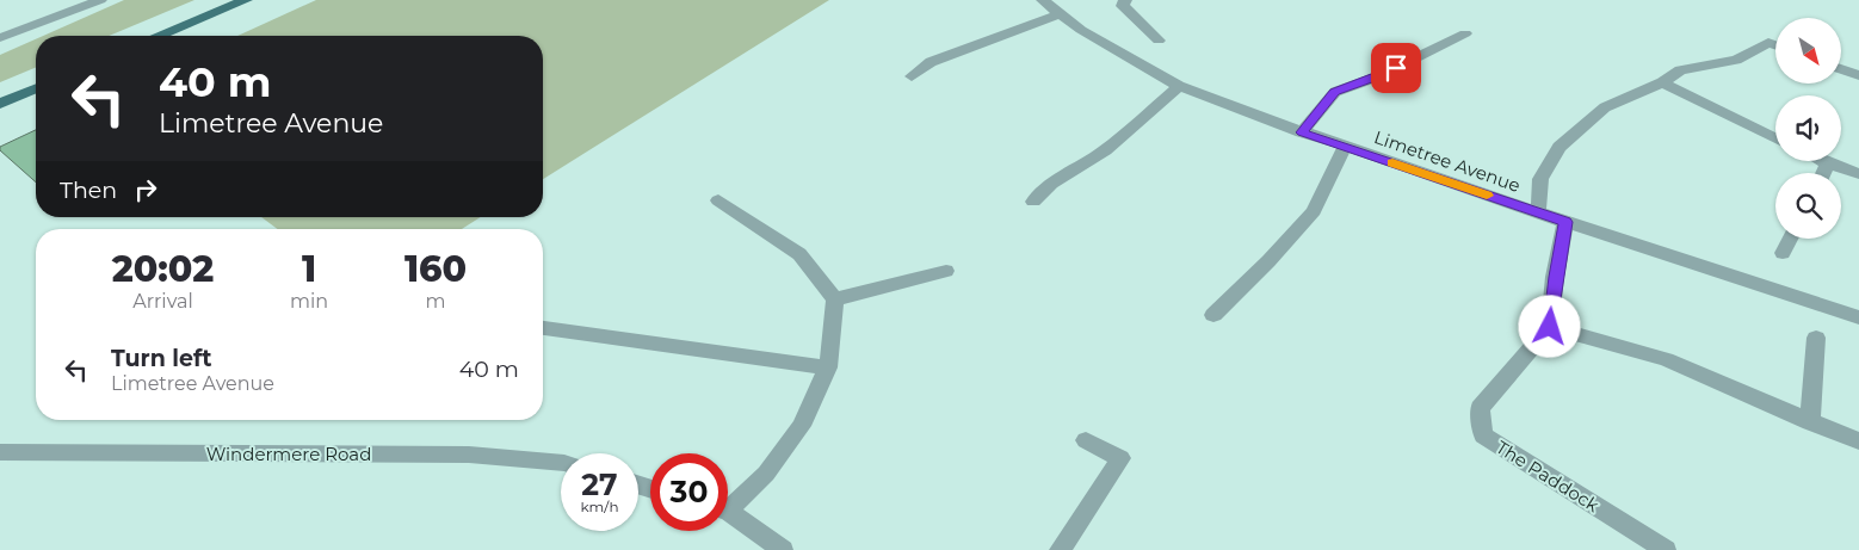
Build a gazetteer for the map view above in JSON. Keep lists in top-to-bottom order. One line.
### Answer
{"streets":{"street":["Limetree Avenue","Windermere Road","The Paddock"]},"north":"bottom right","page":{"turn":["40 m","Limetree Avenue"],"then":"Then","eta":["20:02","Arrival","1","min","160","m"],"list":[{"name":"Turn left","note":"Limetree Avenue","value":"40 m"}],"speed":"27 km/h","limit":"30"}}
